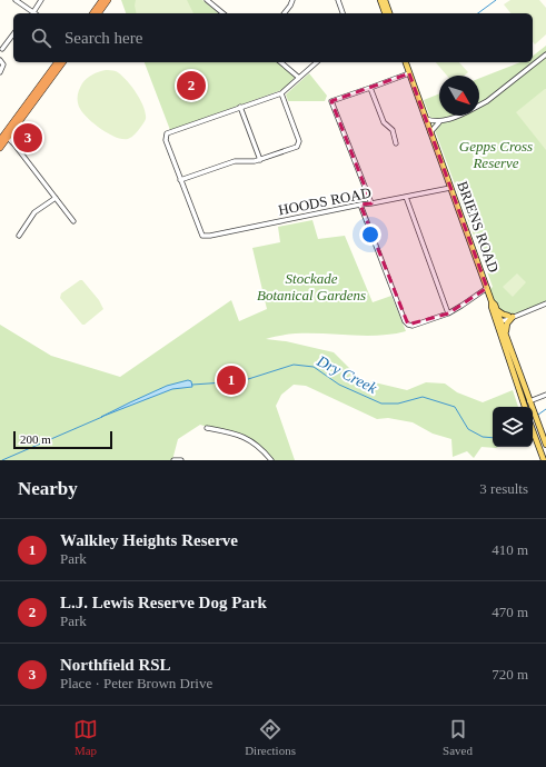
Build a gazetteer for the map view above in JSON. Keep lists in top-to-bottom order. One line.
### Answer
{"streets":{"main road":["BRIENS ROAD"],"street":["HOODS ROAD"]},"crossings":[["HOODS ROAD","BRIENS ROAD"]],"water":["Dry Creek"],"parks":["Gepps Cross Reserve","Stockade Botanical Gardens"],"scale_bar":"200 m","north":"bottom right","page":{"search":"Search here","pins":["2","3","1"],"scale":"200 m","heading":["Nearby","3 results"],"list":[{"mark":"1","name":"Walkley Heights Reserve","note":"Park","value":"410 m"},{"mark":"2","name":"L.J. Lewis Reserve Dog Park","note":"Park","value":"470 m"},{"mark":"3","name":"Northfield RSL","note":"Place · Peter Brown Drive","value":"720 m"}],"nav":["Map","Directions","Saved"]}}
